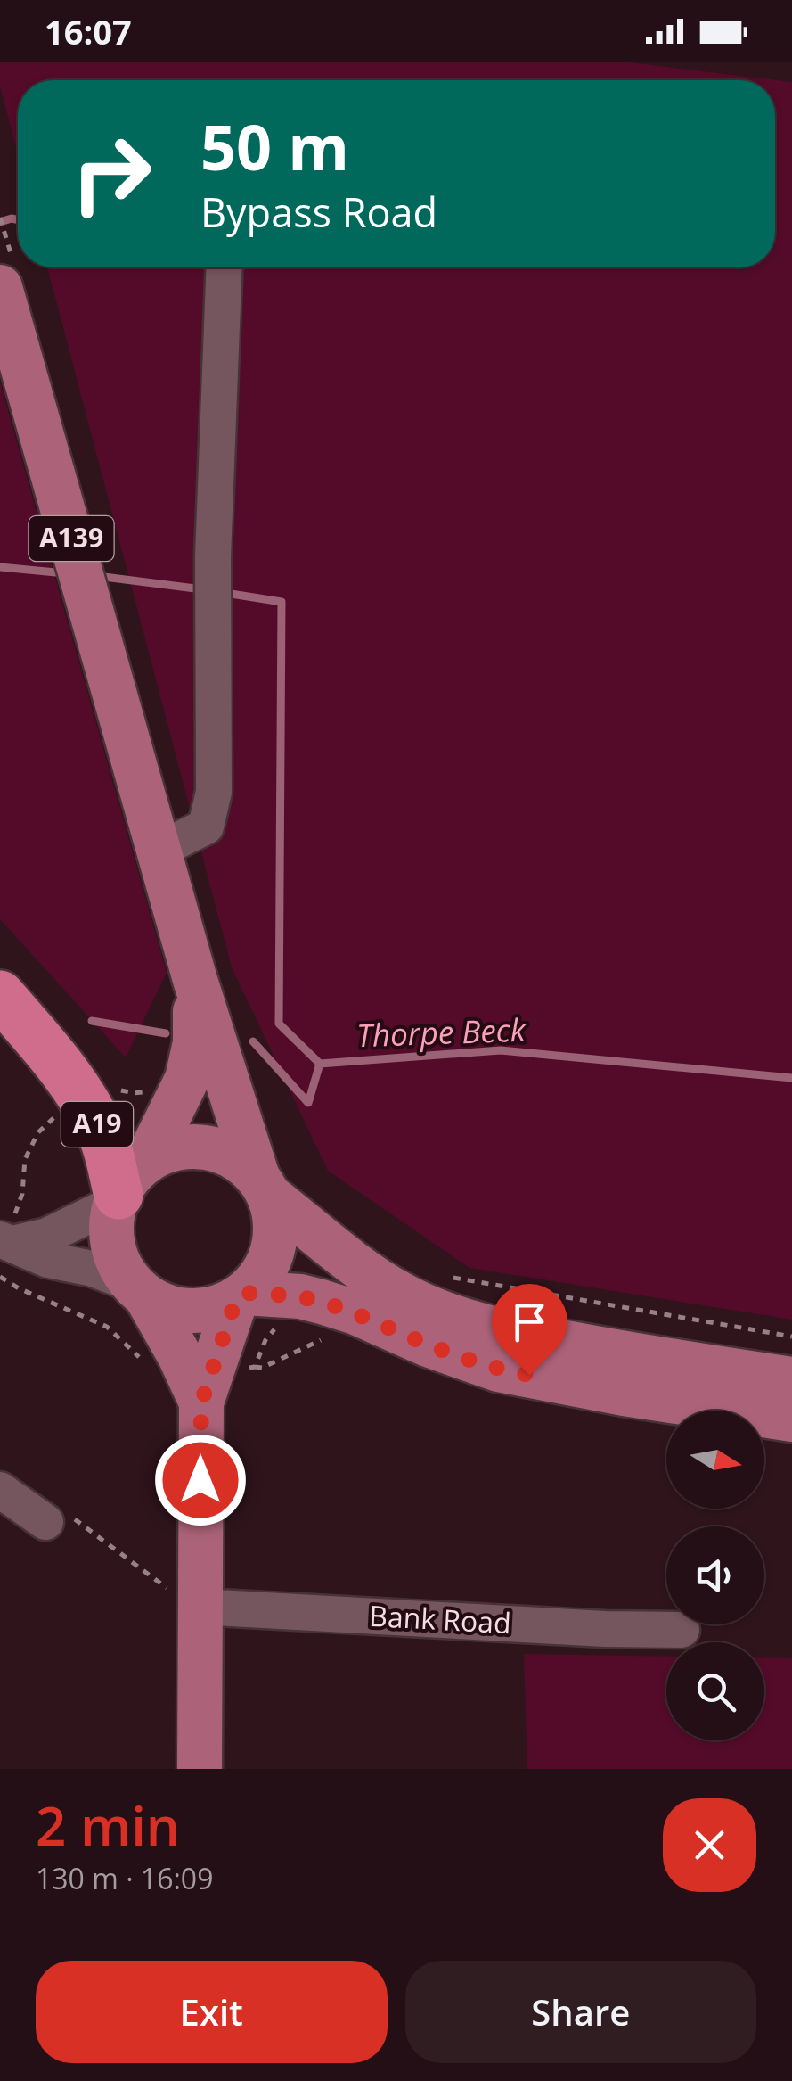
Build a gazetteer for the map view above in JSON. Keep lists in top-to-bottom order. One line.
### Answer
{"streets":{"highway":["A19"],"main road":["A139"],"street":["Bank Road"]},"crossings":[["A139","A19"]],"water":["Thorpe Beck"],"north":"right","page":{"status":"16:07","turn":["50 m","Bypass Road"],"heading":["2 min","130 m · 16:09"],"buttons":["Exit","Share"]}}
